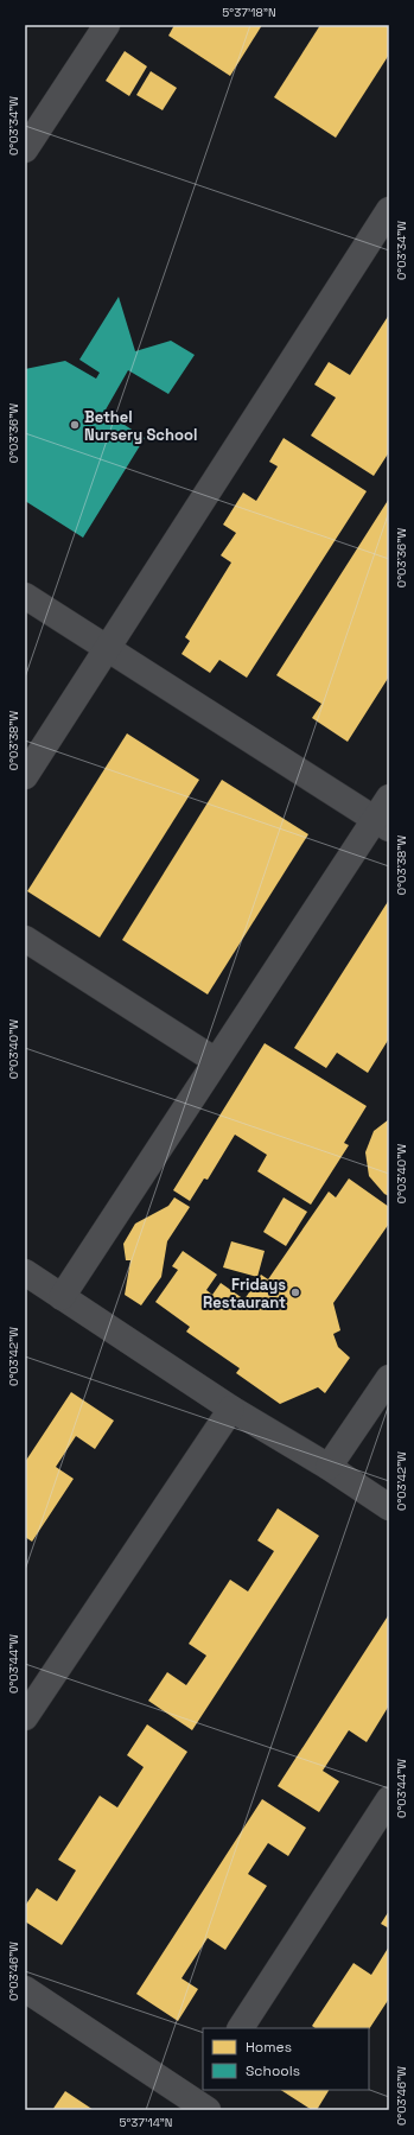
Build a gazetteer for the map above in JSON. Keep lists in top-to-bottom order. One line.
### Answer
{"places":["Bethel Nursery School","Fridays Restaurant"],"legend":["Homes","Schools"],"coordinates":["5°37'18\"N","0°03'34\"W","0°03'36\"W","0°03'38\"W","0°03'40\"W","0°03'42\"W","0°03'44\"W","0°03'46\"W","5°37'14\"N"]}
